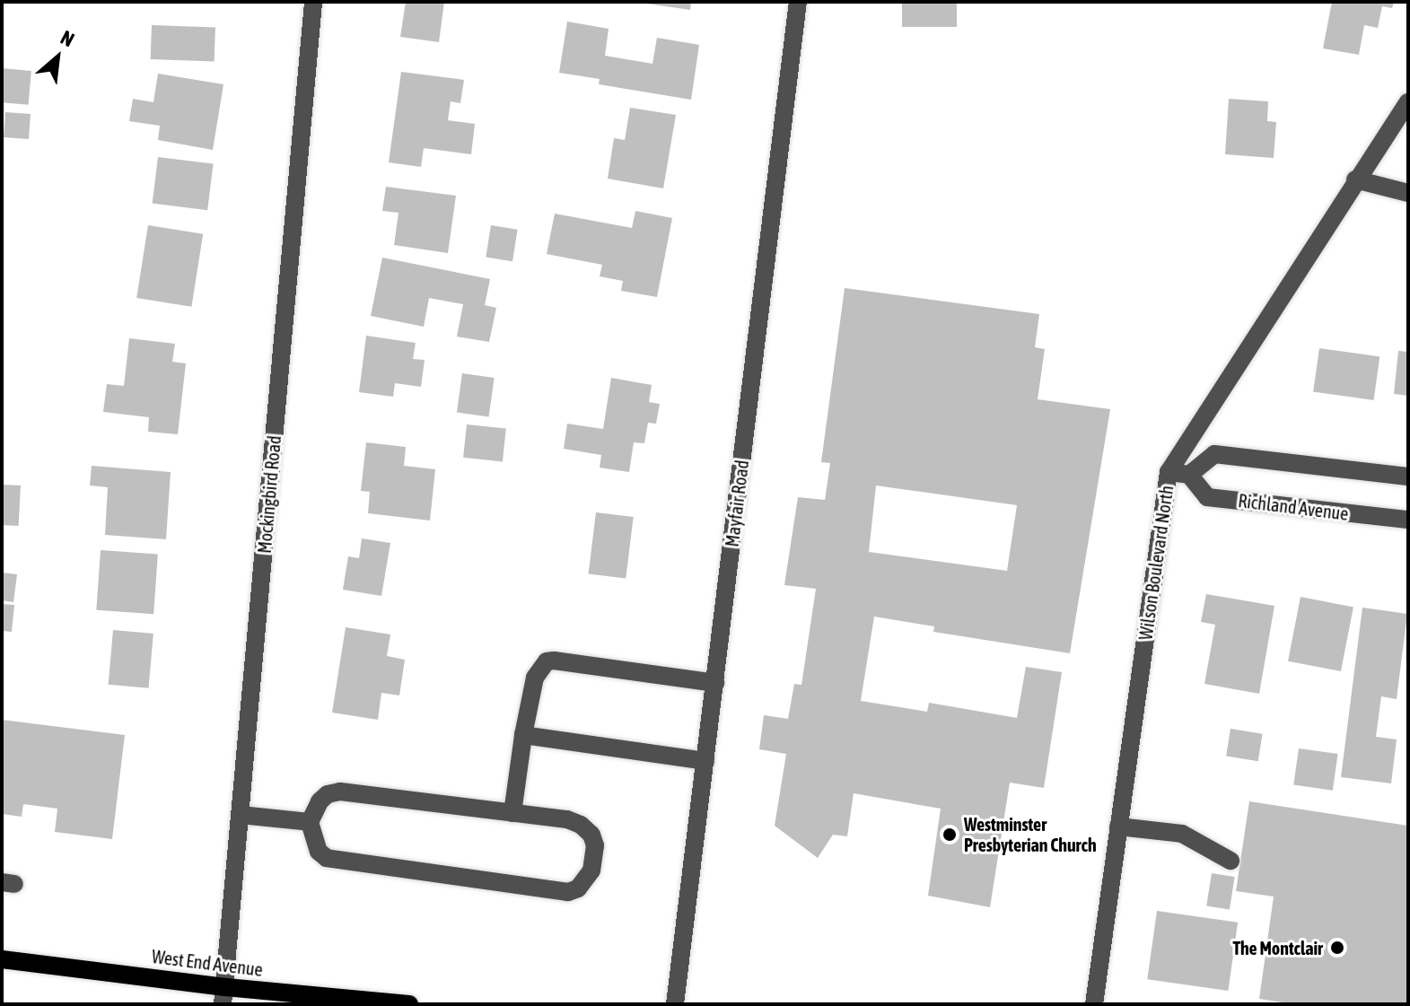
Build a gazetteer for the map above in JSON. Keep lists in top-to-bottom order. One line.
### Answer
{"streets":{"main road":["West End Avenue"],"street":["Mockingbird Road","Mayfair Road","Richland Avenue","Wilson Boulevard North"]},"crossings":[["Mockingbird Road","West End Avenue"]],"places":["Westminster Presbyterian Church","The Montclair"],"north":"top right"}
